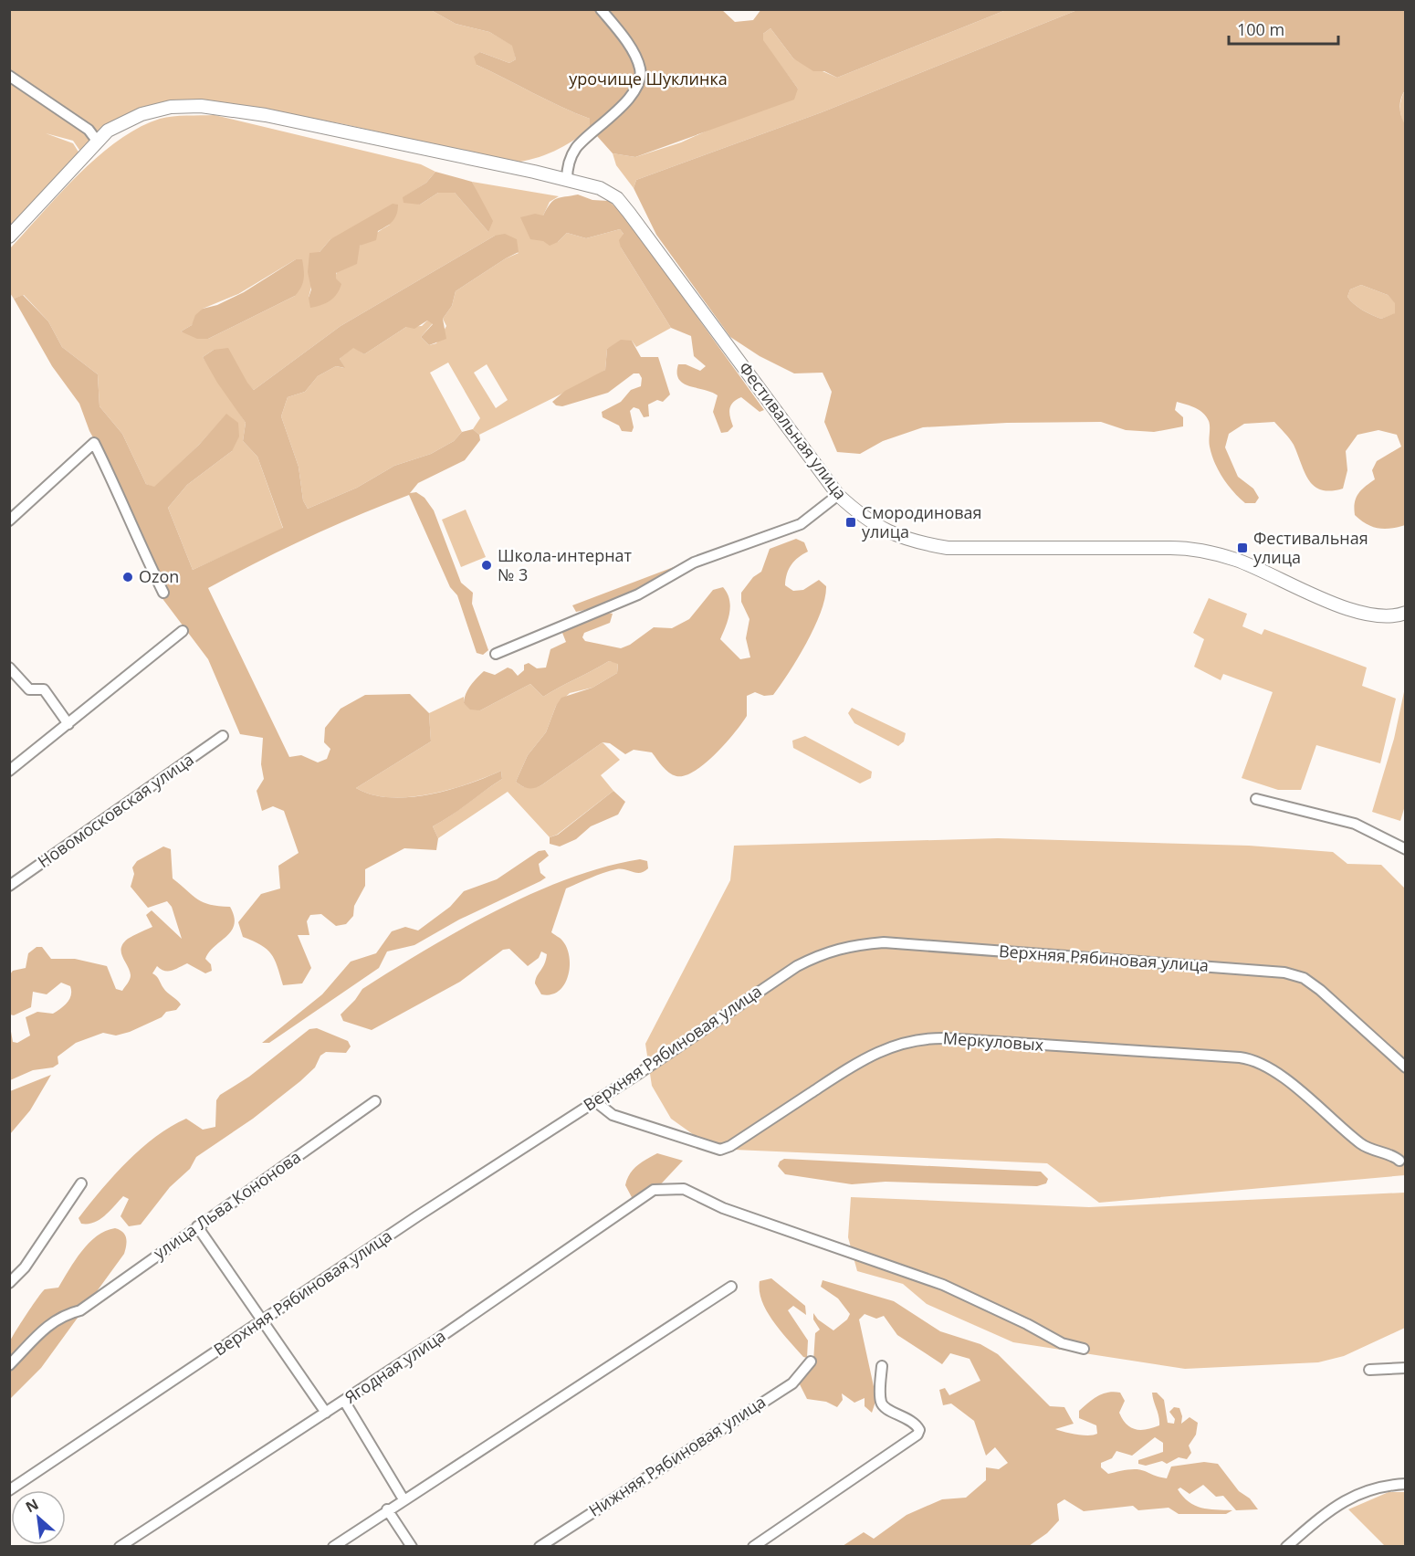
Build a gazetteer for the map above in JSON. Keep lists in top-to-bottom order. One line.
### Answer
{"streets":{"main road":["Фестивальная улица"],"street":["Новомосковская улица","Верхняя Рябиновая улица","Меркуловых","улица Льва Кононова","Ягодная улица","Нижняя Рябиновая улица"]},"crossings":[["Верхняя Рябиновая улица","Меркуловых"]],"parks":["урочище Шуклинка"],"places":{"transit":["Смородиновая улица","Фестивальная улица"],"other":["Школа-интернат № 3","Ozon"]},"scale_bar":"100 m","north":"top left"}
